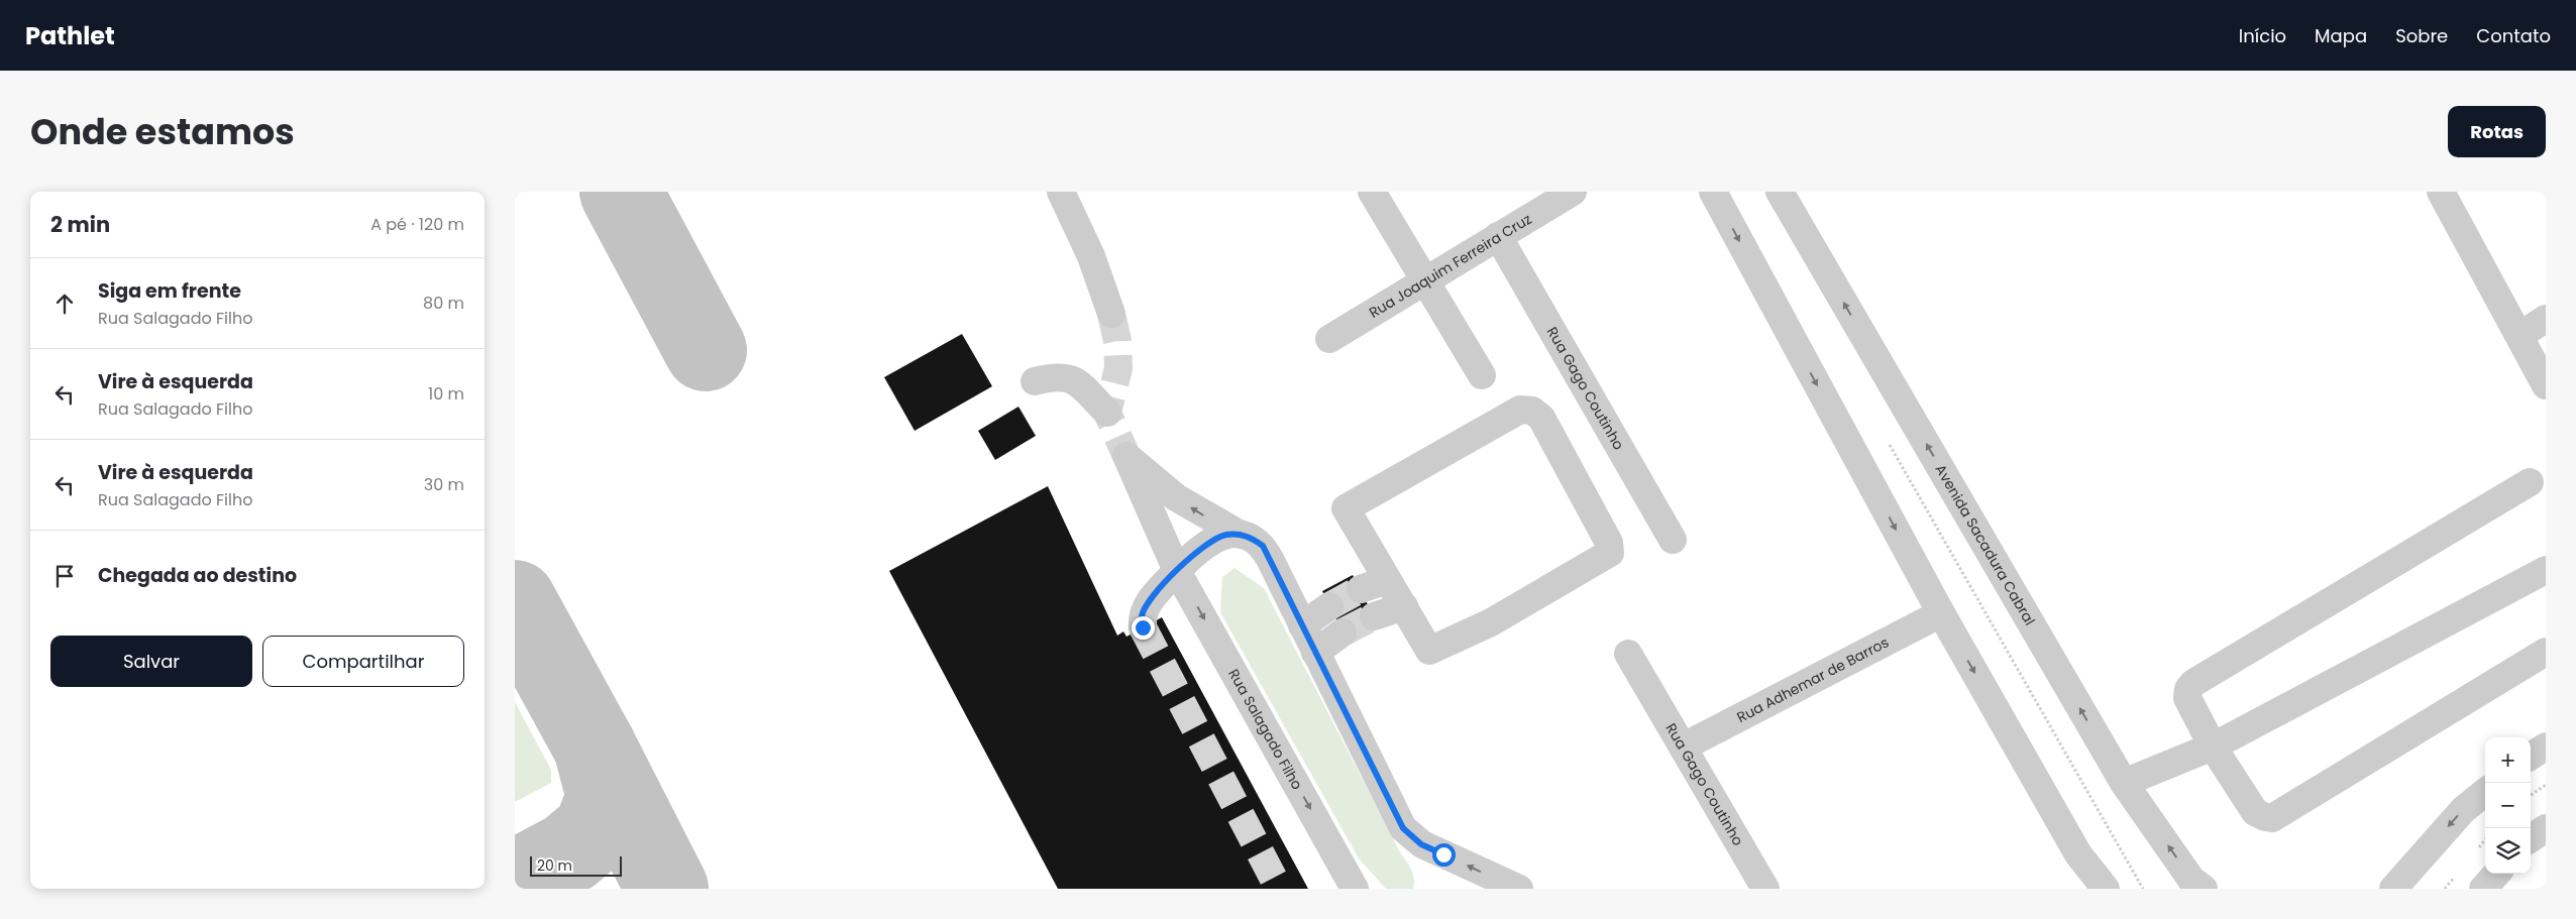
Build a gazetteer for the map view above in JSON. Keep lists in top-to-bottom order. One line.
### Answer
{"streets":{"street":["Rua Joaquim Ferreira Cruz","Rua Gago Coutinho","Avenida Sacadura Cabral","Rua Adhemar de Barros","Rua Salagado Filho"]},"crossings":[["Rua Joaquim Ferreira Cruz","Rua Gago Coutinho"],["Rua Gago Coutinho","Rua Adhemar de Barros"]],"scale_bar":"20 m","page":{"header":"Pathlet","nav":["Início","Mapa","Sobre","Contato"],"title":"Onde estamos","buttons":["Rotas",["Salvar","Compartilhar"]],"heading":["2 min","A pé · 120 m"],"list":[["Siga em frente","Rua Salagado Filho","80 m"],["Vire à esquerda","Rua Salagado Filho","10 m"],["Vire à esquerda","Rua Salagado Filho","30 m"],"Chegada ao destino"],"map_buttons":["+","−"],"scale":"20 m"}}
